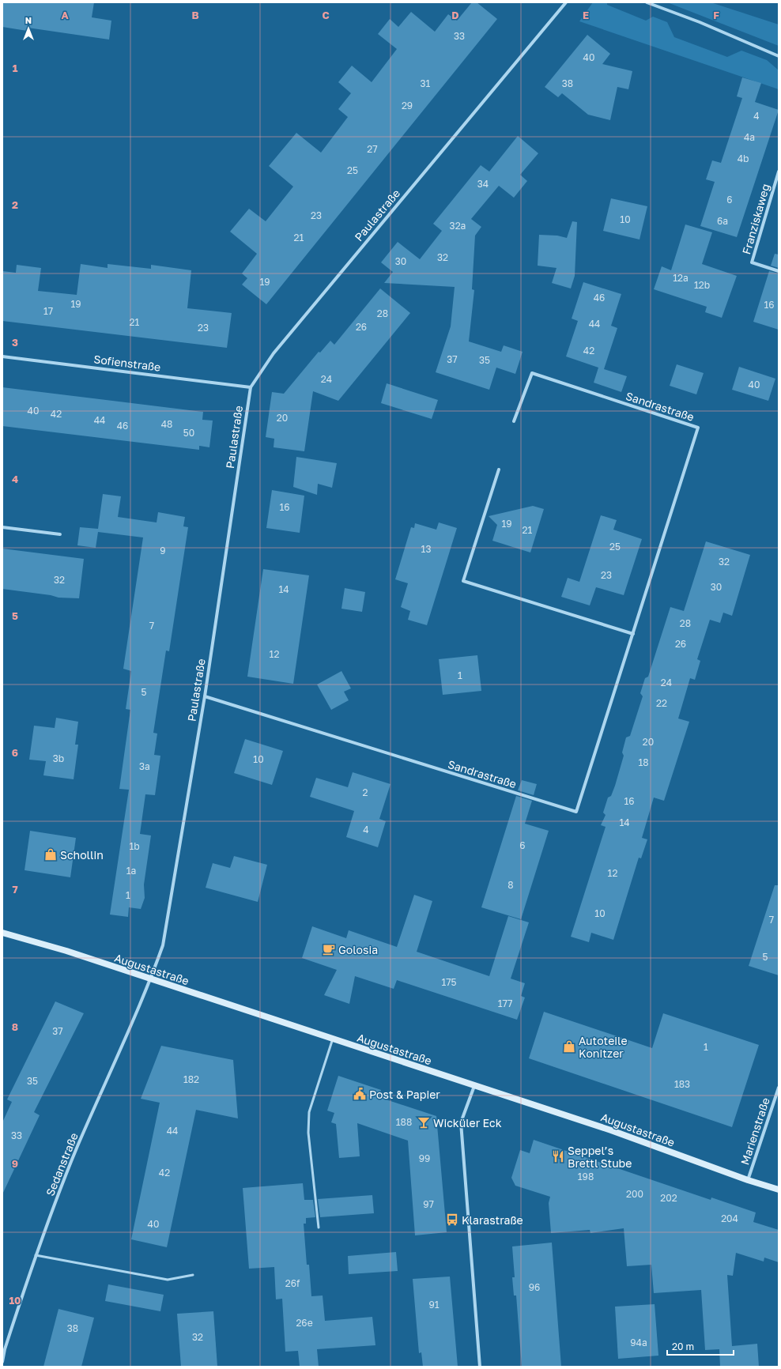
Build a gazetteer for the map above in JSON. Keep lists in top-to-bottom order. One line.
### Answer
{"streets":{"main road":["Augustastraße"],"street":["Paulastraße","Franziskaweg","Sofienstraße","Sandrastraße","Marienstraße","Sedanstraße"]},"crossings":[["Paulastraße","Sofienstraße"],["Paulastraße","Sandrastraße"],["Paulastraße","Augustastraße"],["Paulastraße","Sedanstraße"],["Augustastraße","Marienstraße"],["Augustastraße","Sedanstraße"]],"places":{"shop":["Schollin","Autoteile Konitzer"],"cafe":["Golosia"],"public building":["Post & Papier"],"bar":["Wicküler Eck"],"restaurant":["Seppel’s Brettl Stube"],"bus stop":["Klarastraße"]},"house_numbers":["33","40","31","38","29","4","4a","27","4b","25","34","6","23","10","6a","32a","21","32","30","12a","19","12b","46","19","16","17","28","21","44","26","23","42","37","35","24","40","40","42","20","44","48","46","50","16","19","21","25","13","9","32","23","32","30","14","28","7","26","12","1","24","5","22","20","3b","10","18","3a","2","16","14","4","6","1b","1a","12","8","1","10","7","5","175","177","37","1","182","35","183","188","44","33","99","42","198","200","202","97","204","40","26f","96","91","26e","38","32","94a"],"scale_bar":"20 m","north":"top","grid":{"columns":["A","B","C","D","E","F"],"rows":["1","2","3","4","5","6","7","8","9","10"]}}
